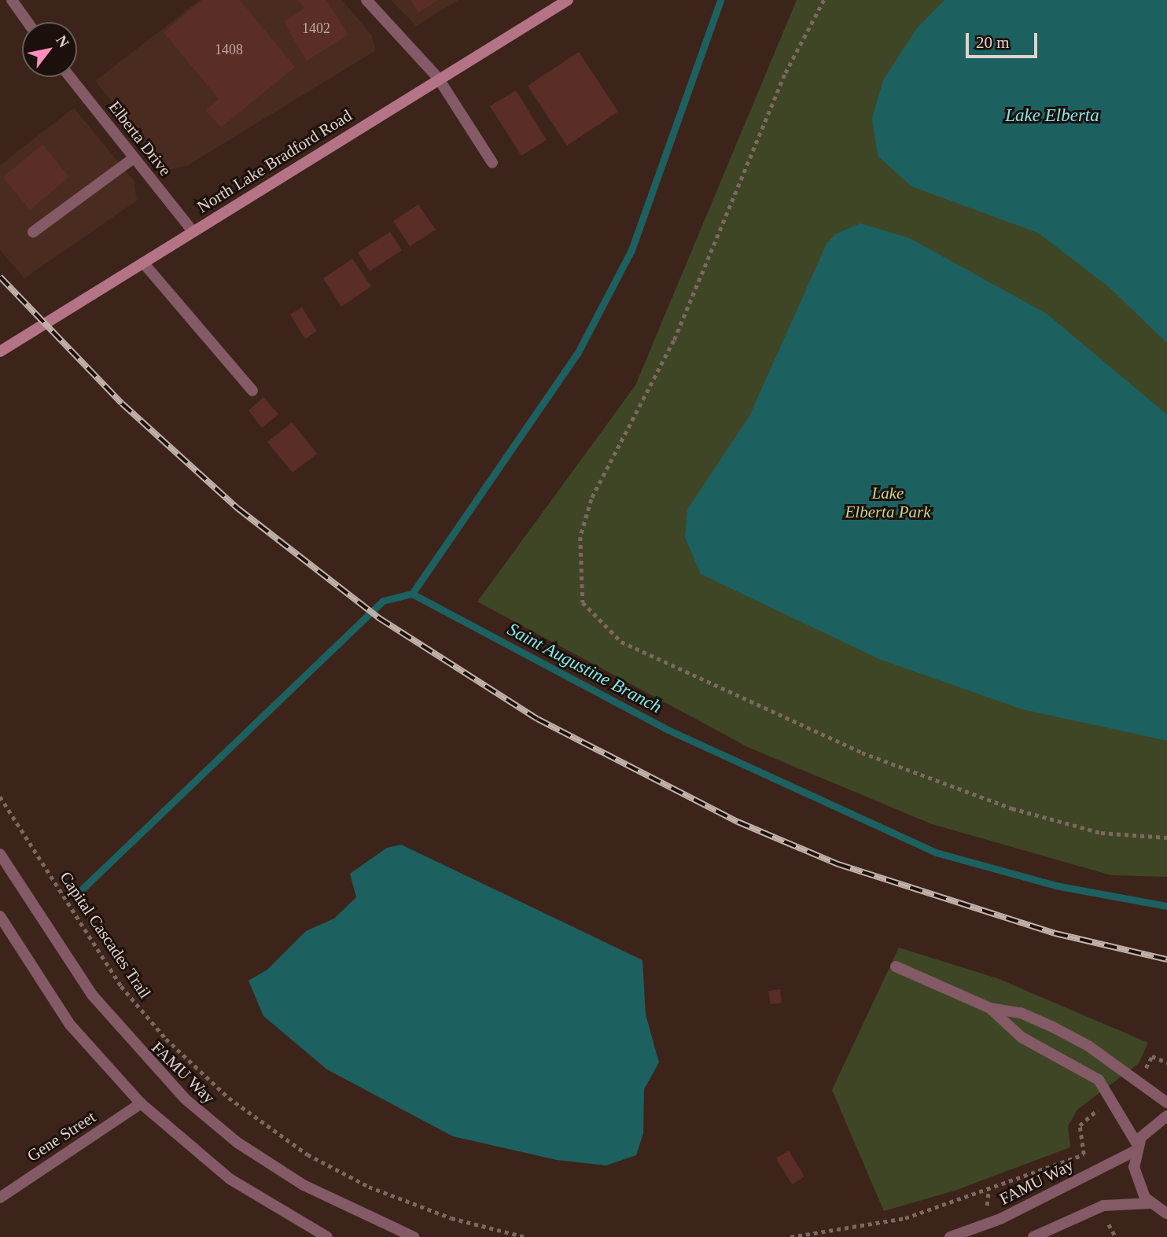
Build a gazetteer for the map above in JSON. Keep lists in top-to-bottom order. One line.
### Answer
{"streets":{"main road":["North Lake Bradford Road"],"street":["Elberta Drive","FAMU Way","Gene Street"],"path":["Capital Cascades Trail"]},"crossings":[["Elberta Drive","North Lake Bradford Road"]],"water":["Lake Elberta","Saint Augustine Branch"],"parks":["Lake Elberta Park"],"house_numbers":["1402","1408"],"scale_bar":"20 m","north":"top right"}
